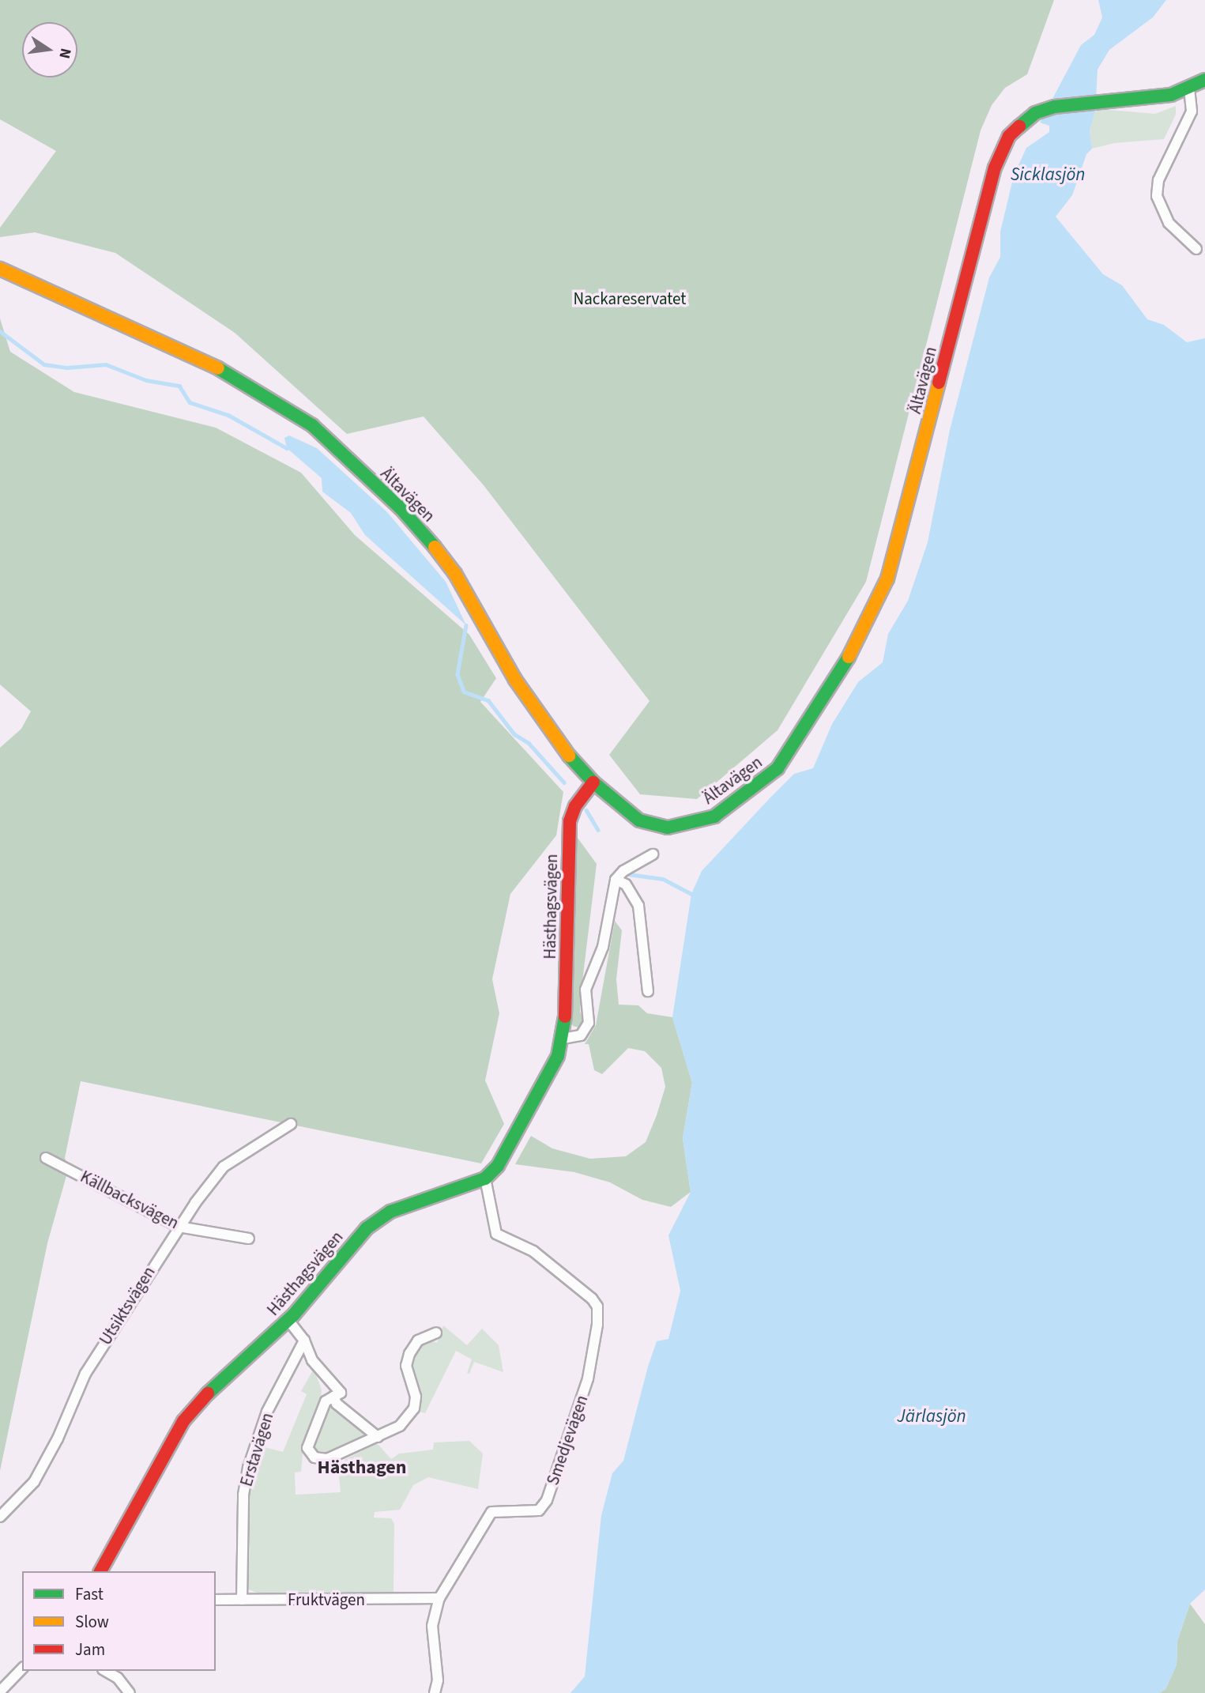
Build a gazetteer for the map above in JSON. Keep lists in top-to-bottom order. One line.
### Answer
{"streets":{"main road":["Ältavägen","Hästhagsvägen"],"street":["Källbacksvägen","Utsiktsvägen","Smedjevägen","Erstavägen","Fruktvägen"]},"crossings":[["Ältavägen","Hästhagsvägen"],["Hästhagsvägen","Smedjevägen"],["Källbacksvägen","Utsiktsvägen"],["Smedjevägen","Fruktvägen"],["Erstavägen","Fruktvägen"]],"districts":["Hästhagen"],"water":["Sicklasjön","Järlasjön"],"parks":["Nackareservatet"],"legend":["Fast","Slow","Jam"],"north":"right"}
